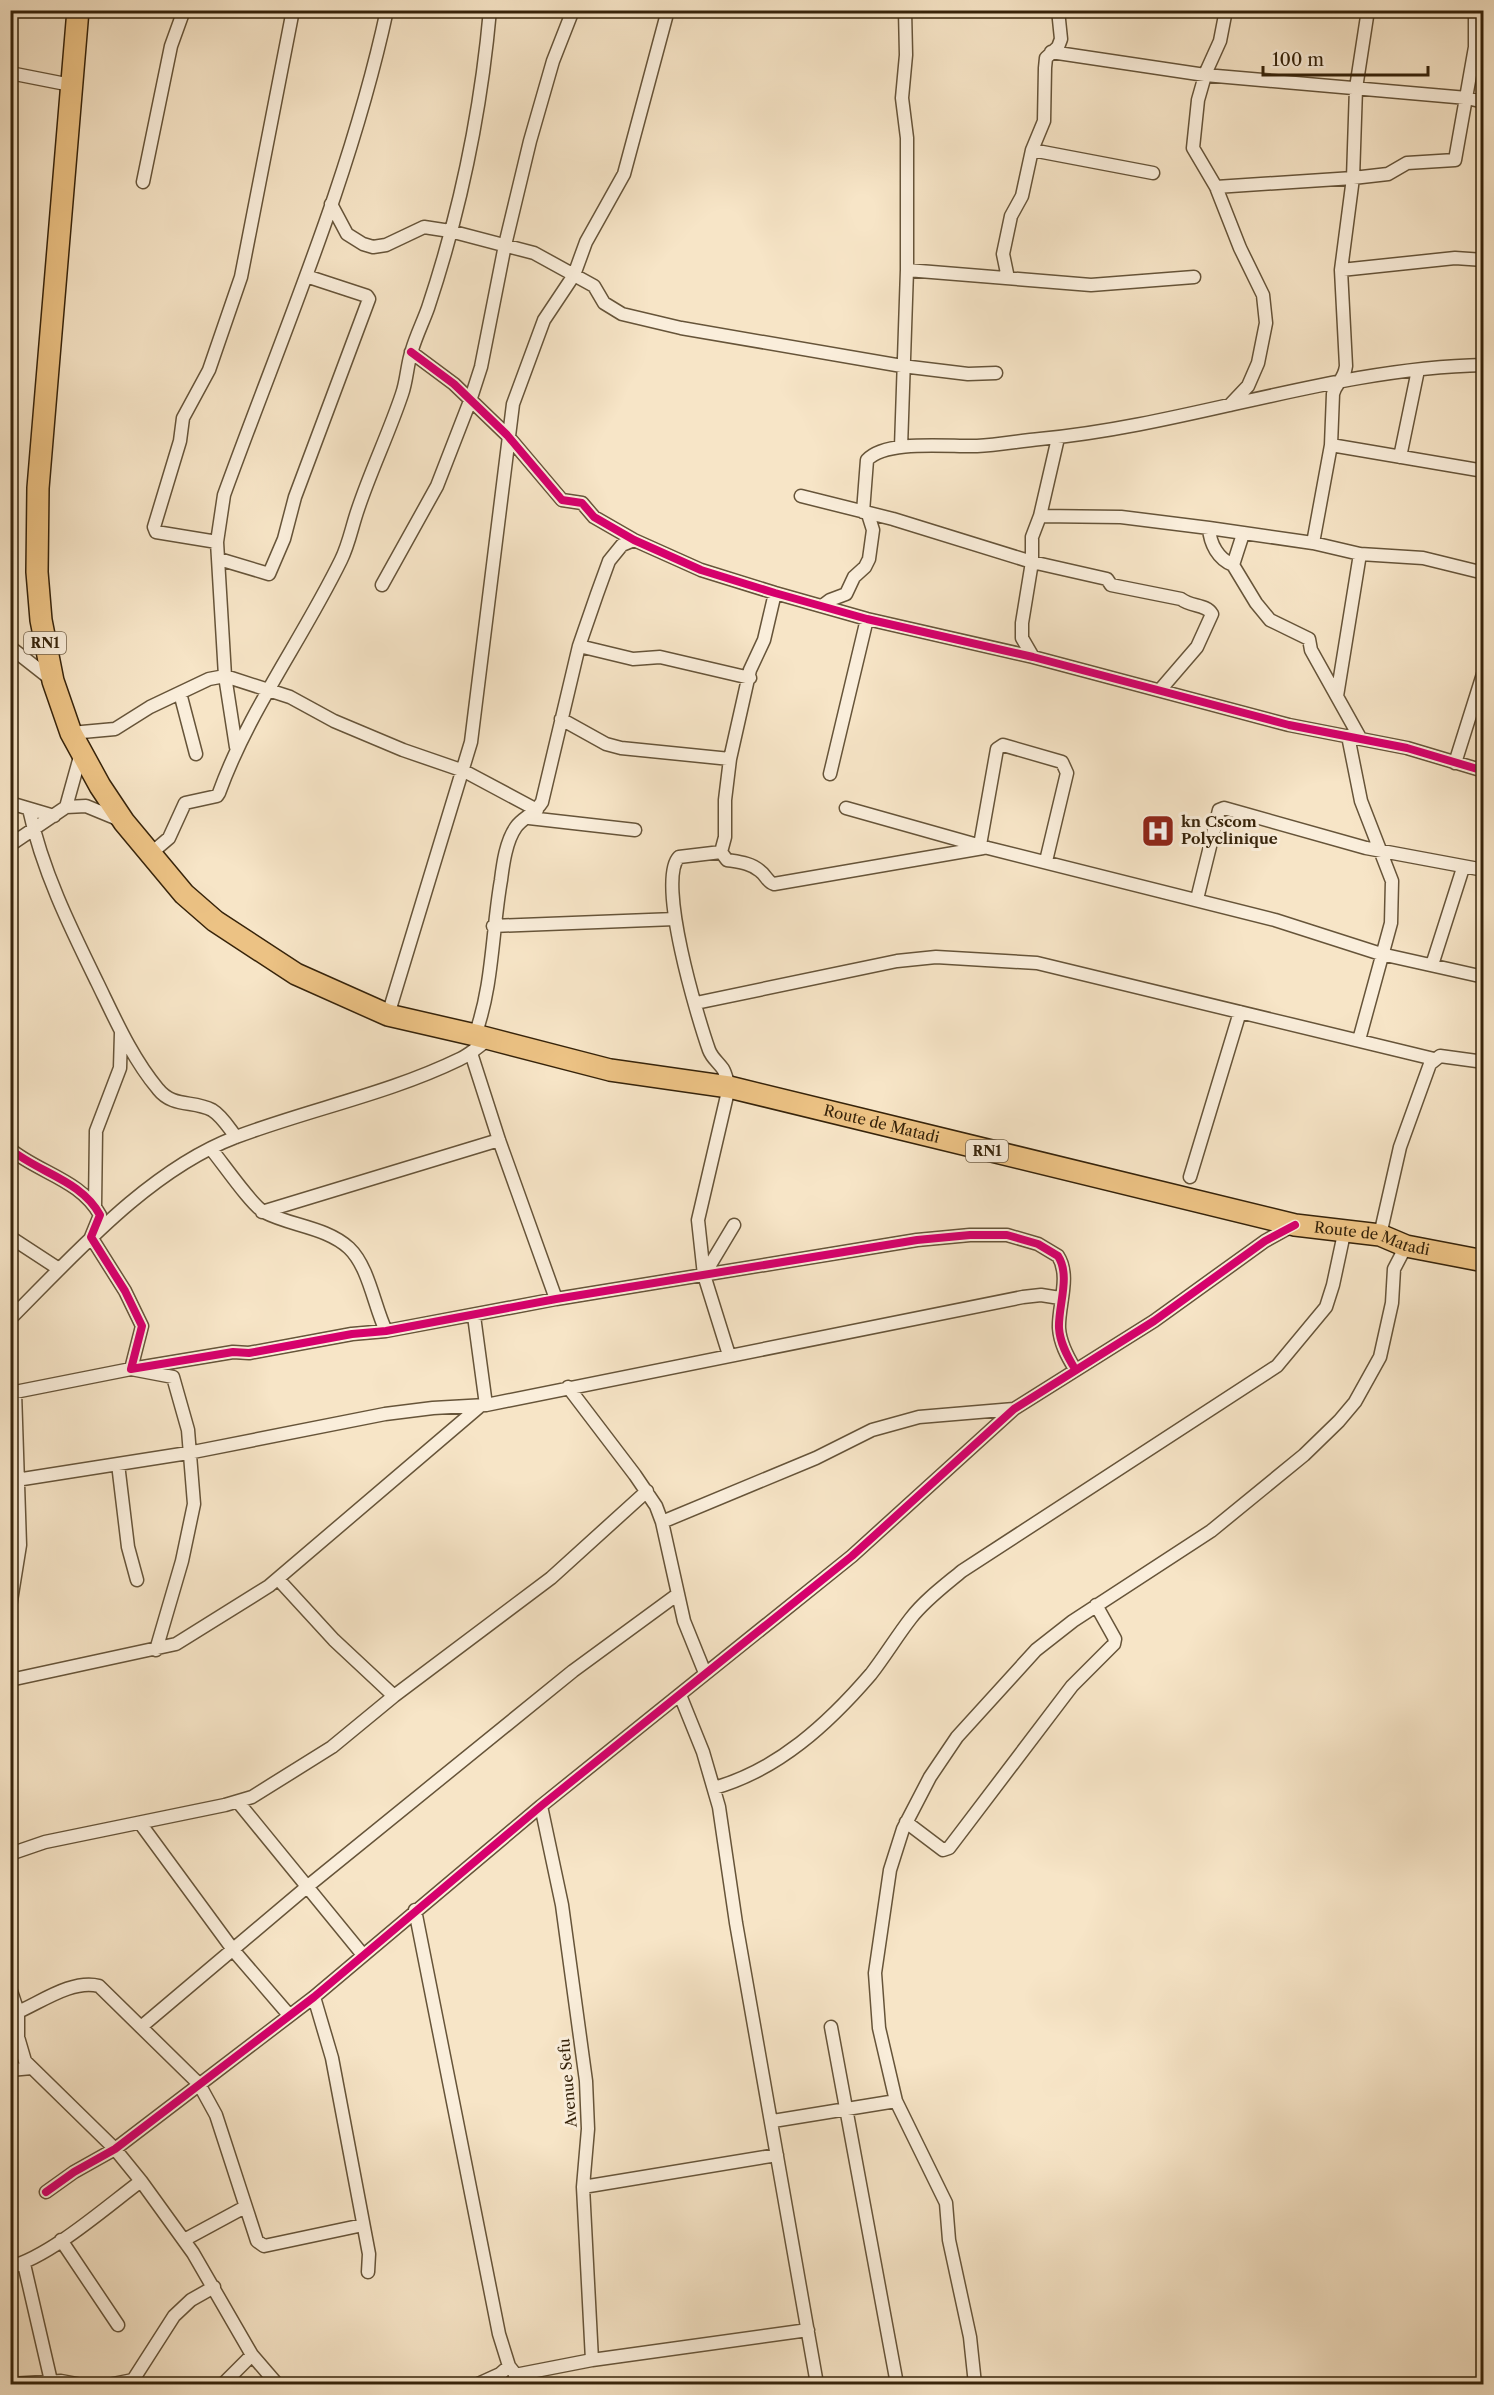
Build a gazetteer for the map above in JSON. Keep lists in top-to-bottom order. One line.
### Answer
{"streets":{"highway":["RN1","Route de Matadi"],"street":["Avenue Sefu"]},"crossings":[["RN1","Route de Matadi"]],"places":{"hospital":["kn Cscom Polyclinique"]},"scale_bar":"100 m"}
